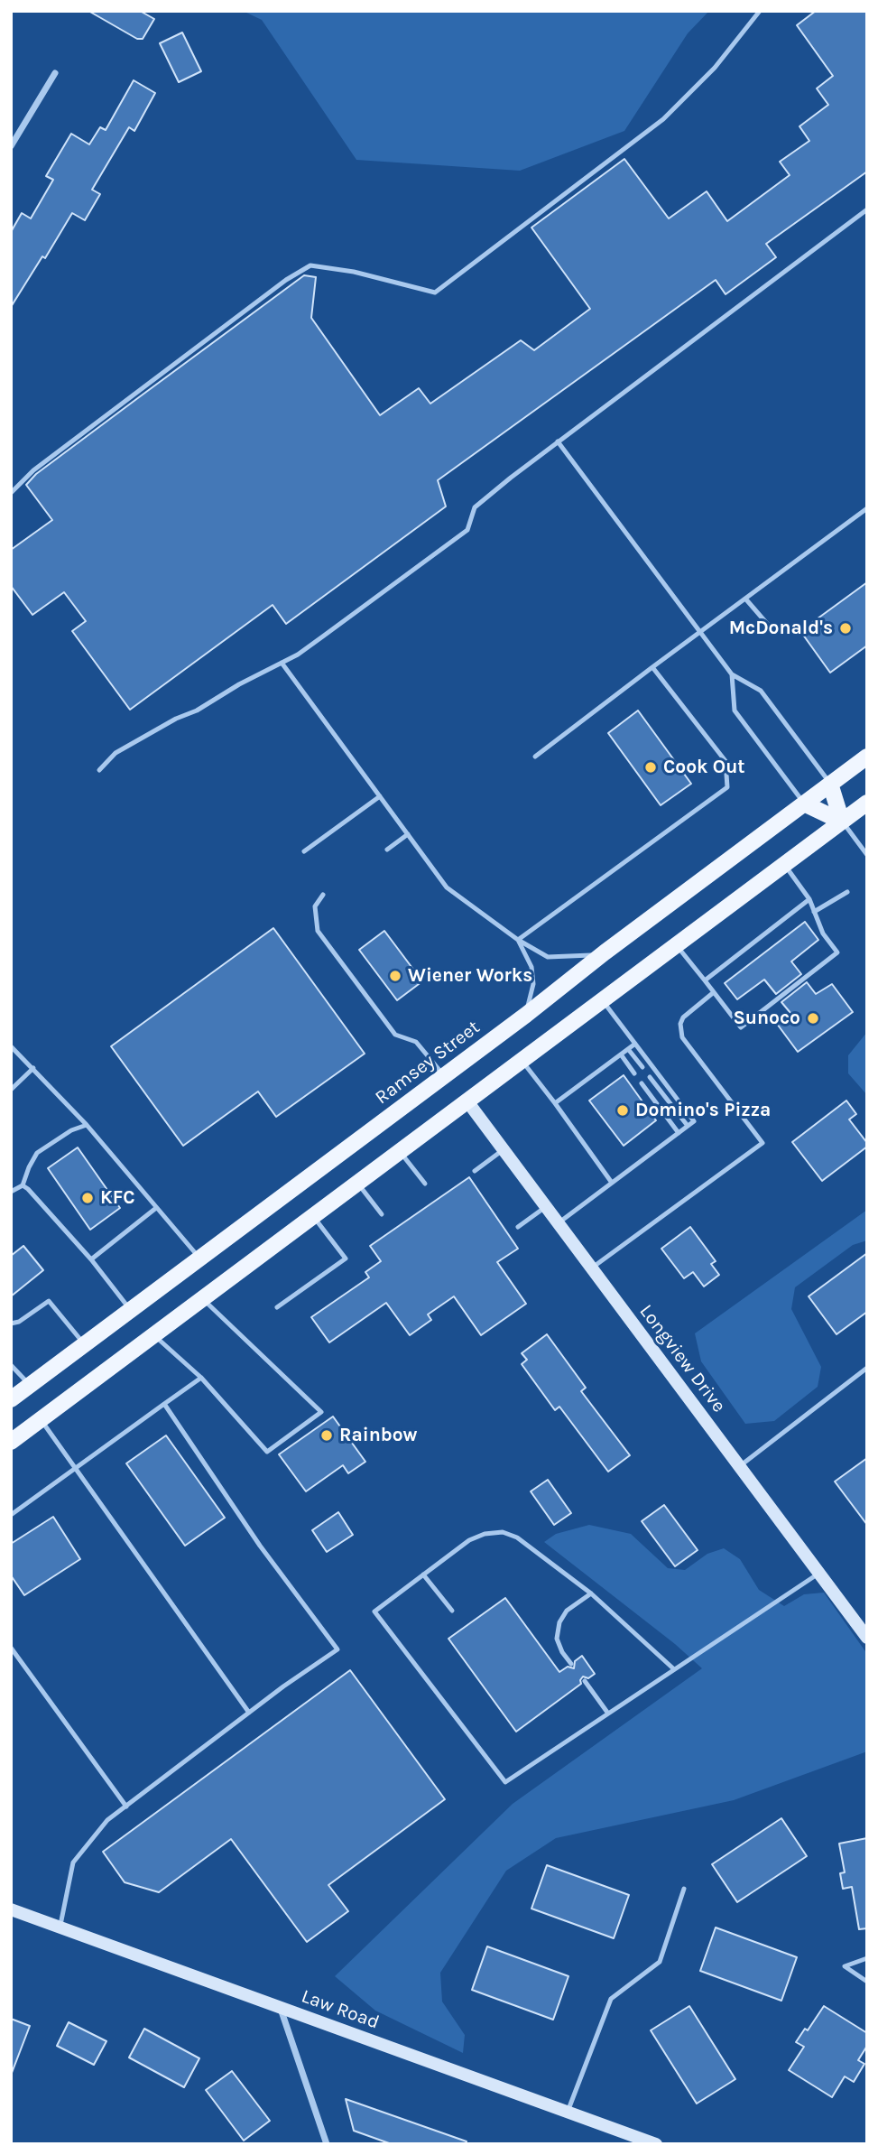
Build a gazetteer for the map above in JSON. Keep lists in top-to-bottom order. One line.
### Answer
{"streets":{"main road":["Ramsey Street"],"street":["Longview Drive","Law Road"]},"places":["McDonald's","Cook Out","Wiener Works","Sunoco","Domino's Pizza","KFC","Rainbow"]}
